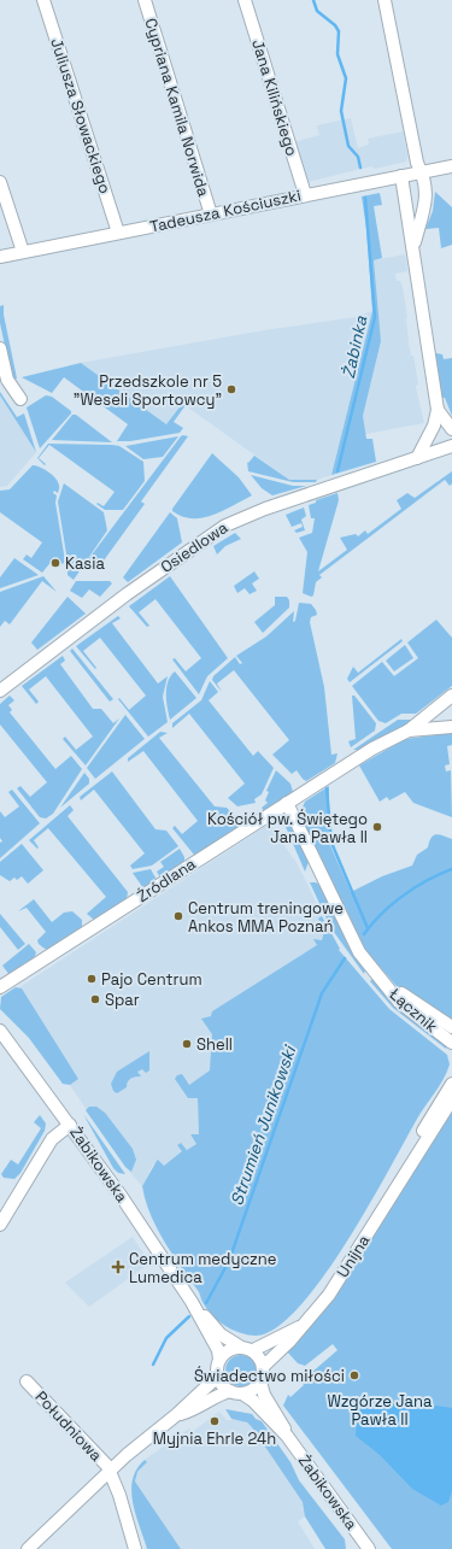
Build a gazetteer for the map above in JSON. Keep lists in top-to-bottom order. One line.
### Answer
{"streets":{"street":["Jana Kilińskiego","Cypriana Kamila Norwida","Juliusza Słowackiego","Tadeusza Kościuszki","Osiedlowa","Źródlana","Łącznik","Żabikowska","Unijna","Południowa"]},"crossings":[["Jana Kilińskiego","Tadeusza Kościuszki"],["Cypriana Kamila Norwida","Tadeusza Kościuszki"],["Juliusza Słowackiego","Tadeusza Kościuszki"],["Źródlana","Łącznik"],["Żabikowska","Unijna"]],"water":["Żabinka","Strumień Junikowski"],"parks":["Wzgórze Jana Pawła II"],"places":{"other":["Przedszkole nr 5 \"Weseli Sportowcy\"","Kasia","Kościół pw. Świętego Jana Pawła II","Centrum treningowe Ankos MMA Poznań","Pajo Centrum","Spar","Shell","Świadectwo miłości","Myjnia Ehrle 24h"],"health":["Centrum medyczne Lumedica"]}}
